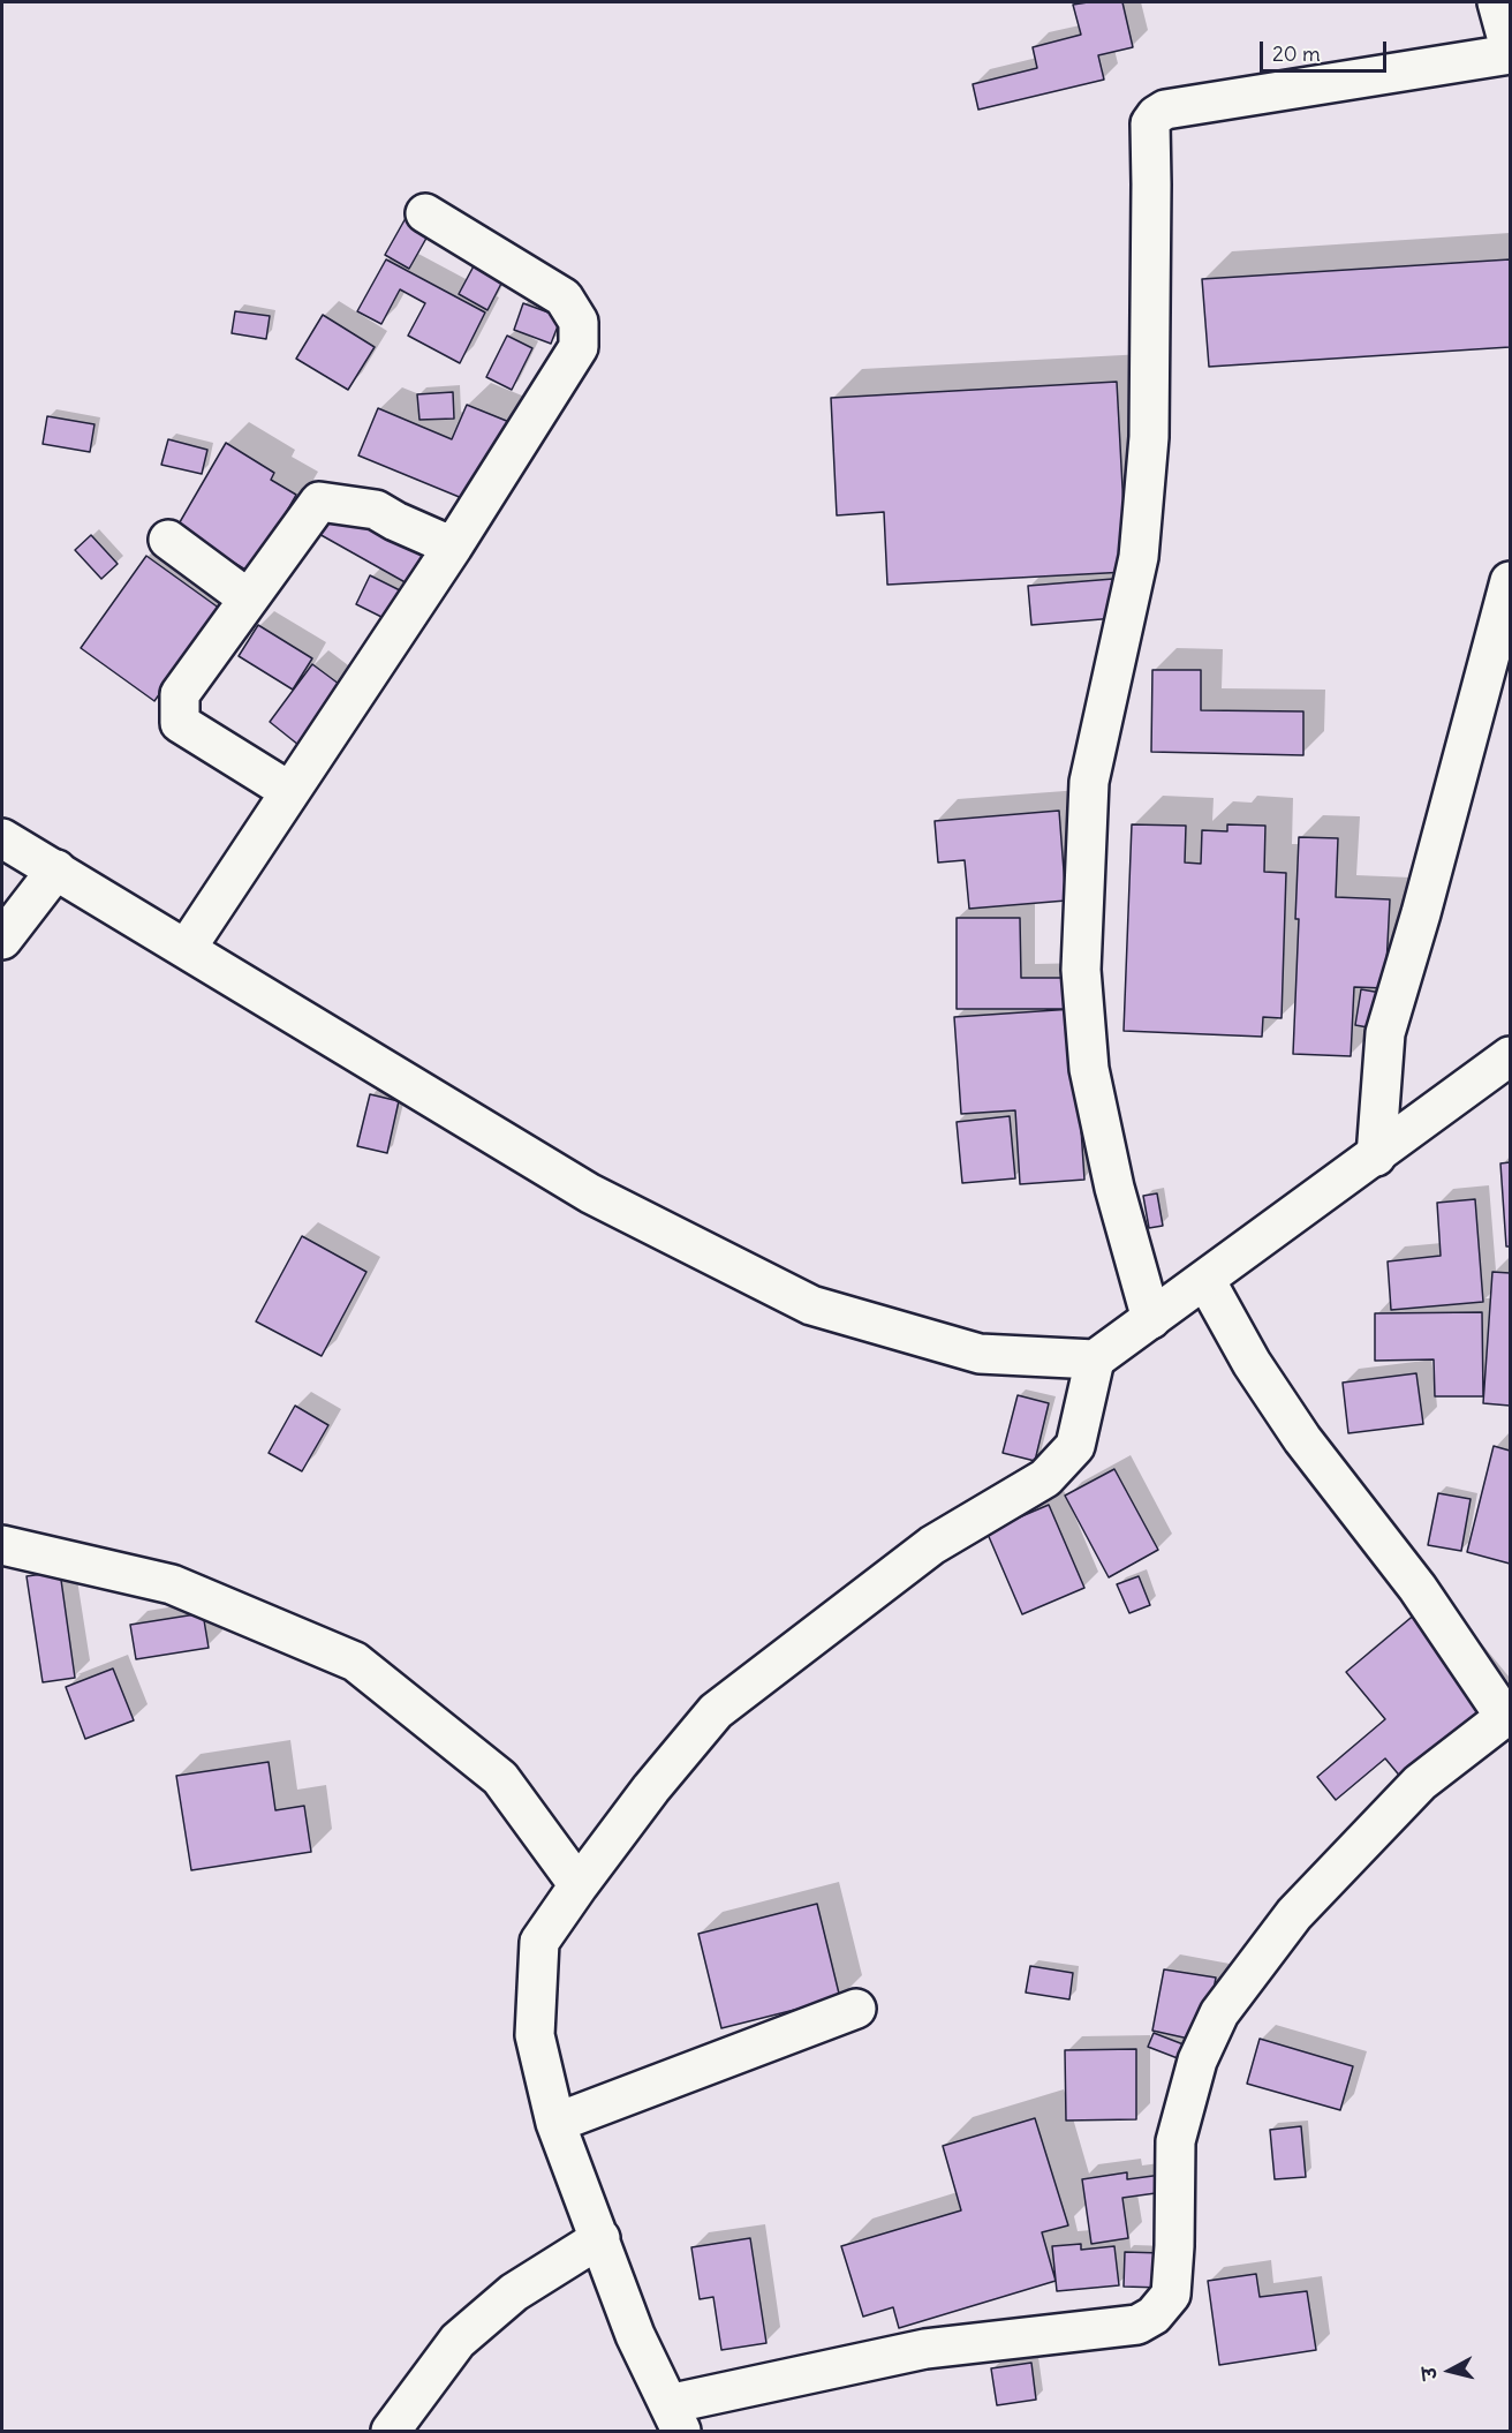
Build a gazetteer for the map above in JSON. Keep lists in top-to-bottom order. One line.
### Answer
{"scale_bar":"20 m","north":"left"}
